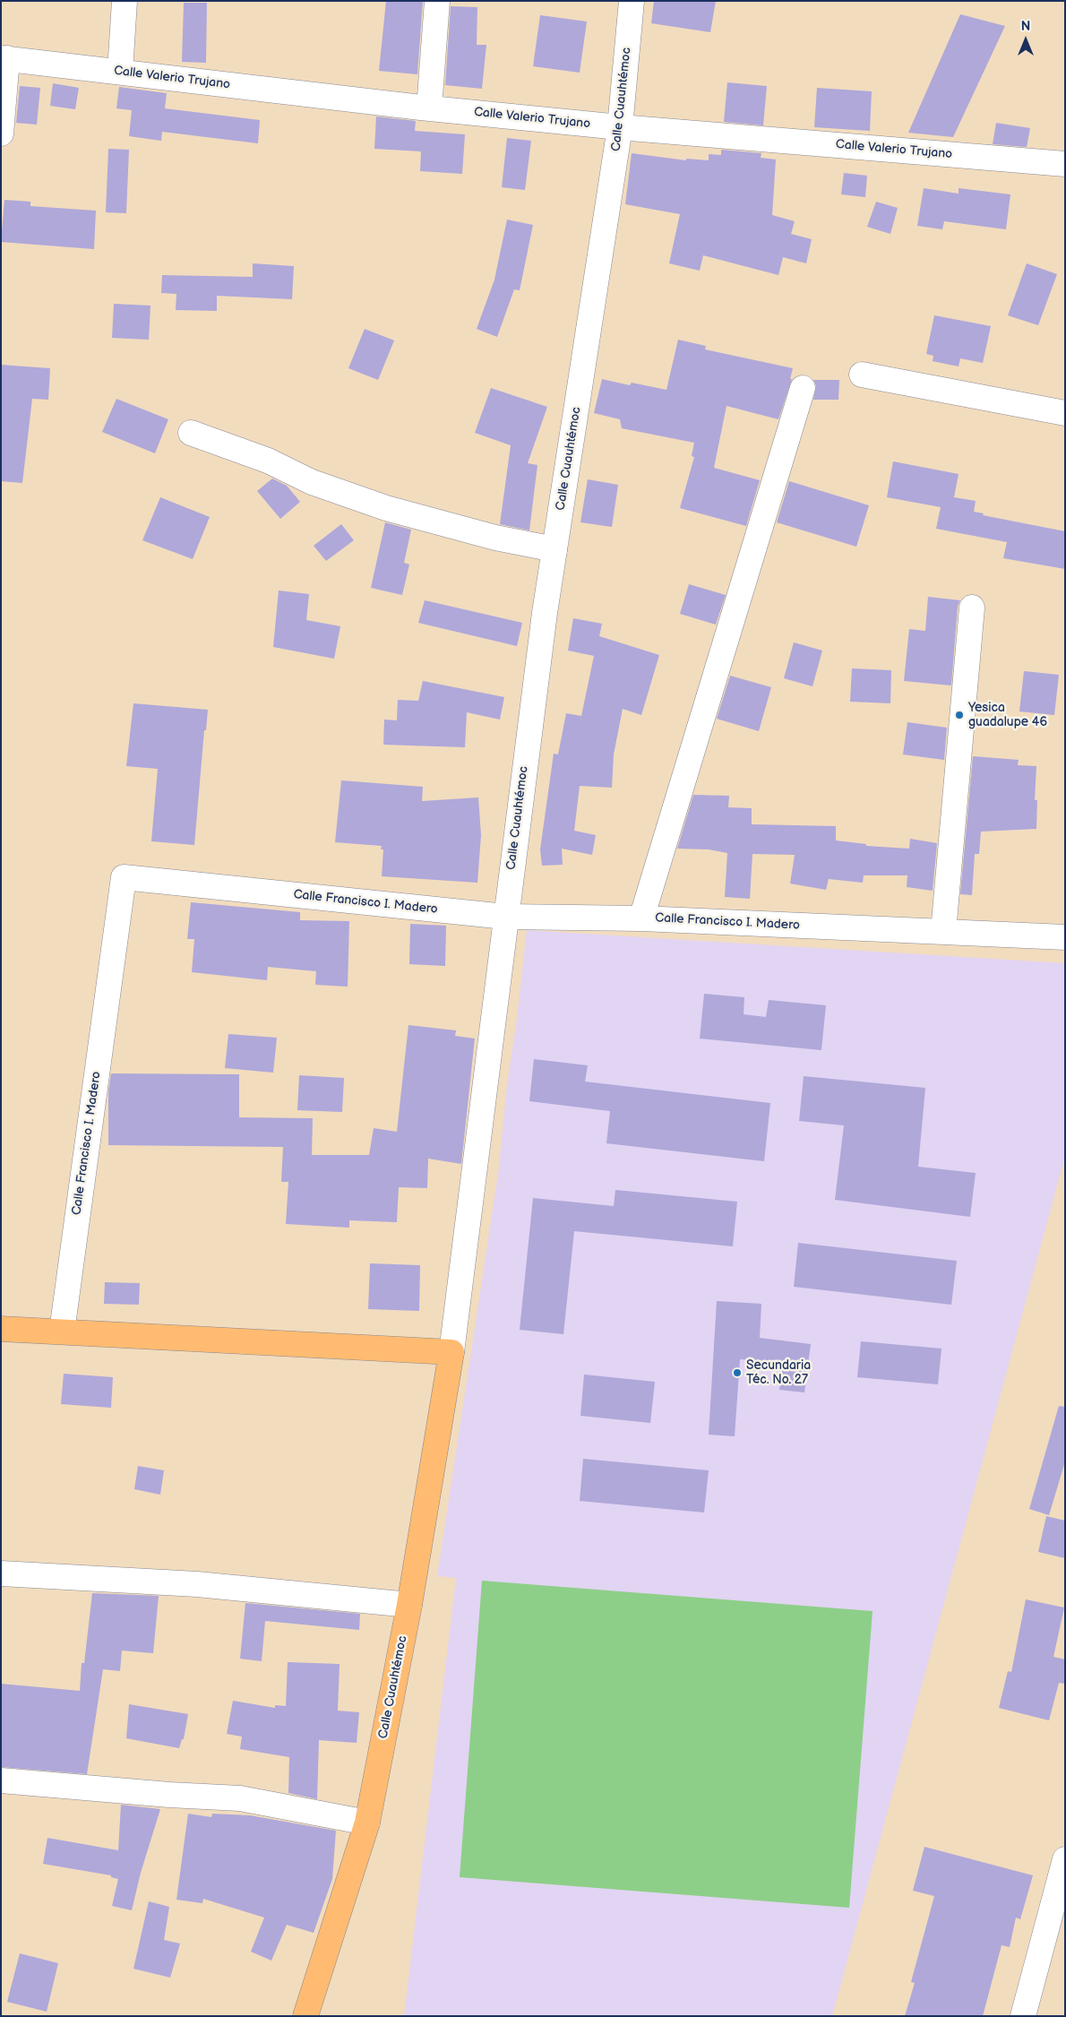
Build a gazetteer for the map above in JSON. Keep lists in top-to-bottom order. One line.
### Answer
{"streets":{"main road":["Calle Cuauhtémoc"],"street":["Calle Valerio Trujano","Calle Francisco I. Madero"]},"crossings":[["Calle Valerio Trujano","Calle Cuauhtémoc"],["Calle Cuauhtémoc","Calle Francisco I. Madero"]],"places":["Yesica guadalupe 46","Secundaria Téc. No. 27"],"north":"top"}
